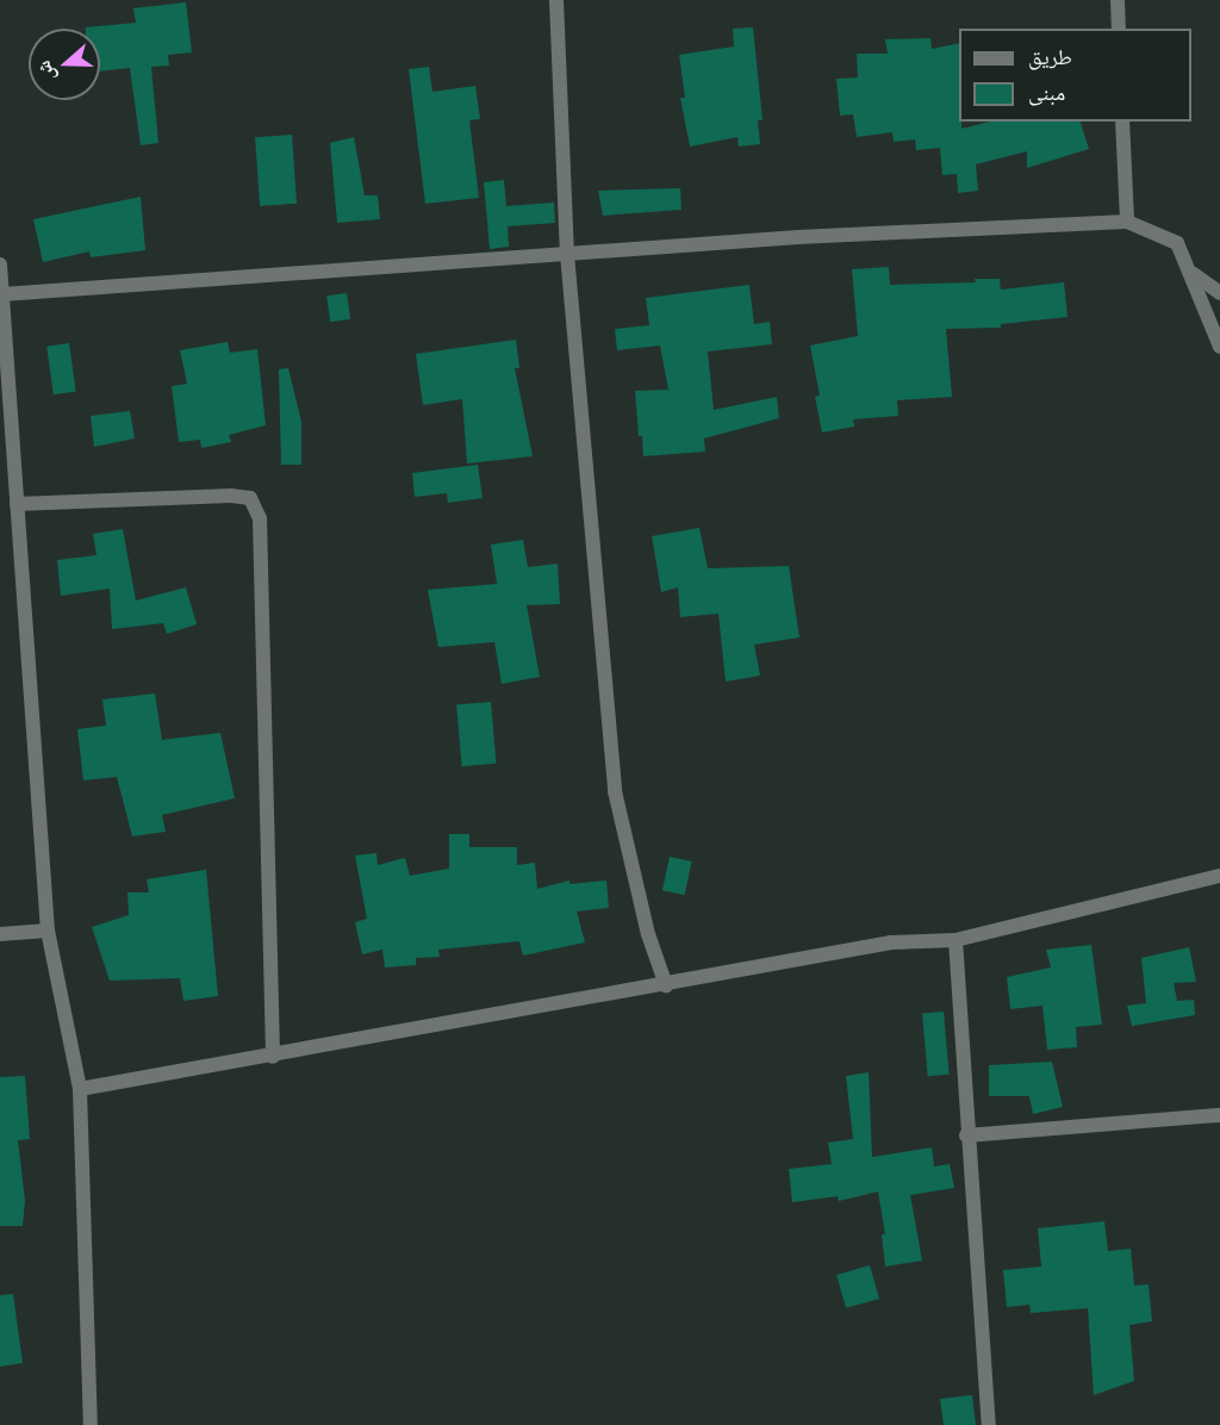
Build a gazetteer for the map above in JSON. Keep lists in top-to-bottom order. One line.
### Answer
{"legend":["طريق","مبنى"],"north":"left"}
